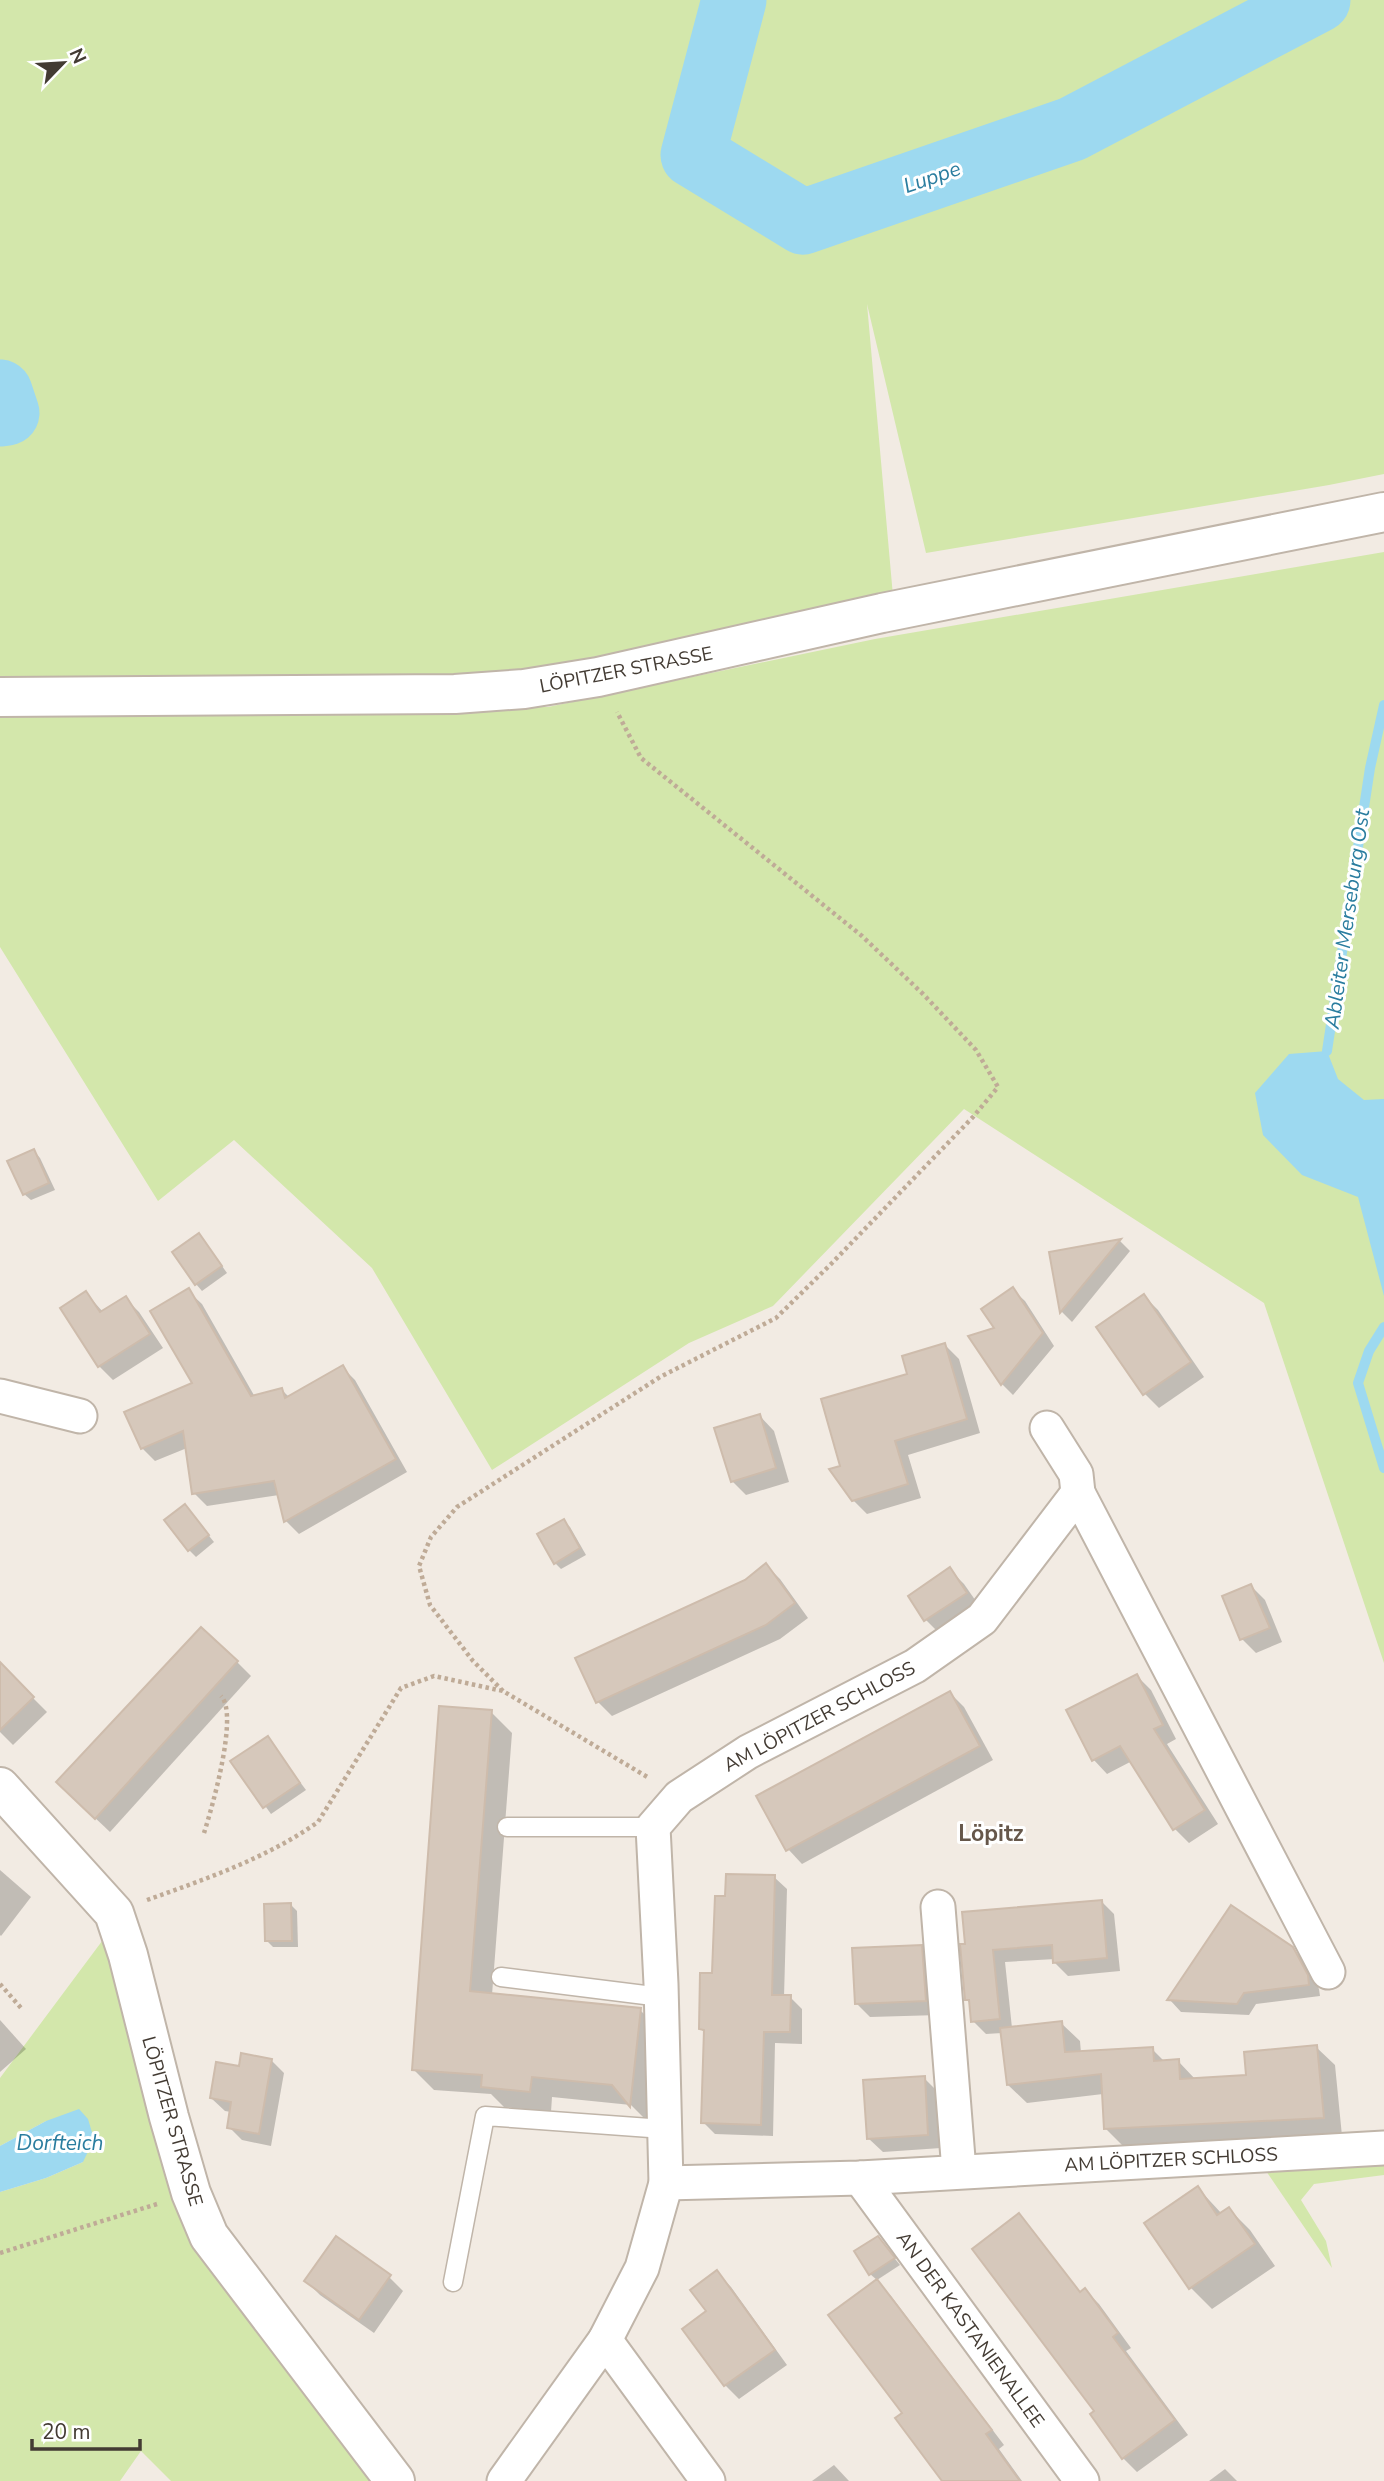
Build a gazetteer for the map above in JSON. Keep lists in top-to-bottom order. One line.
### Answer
{"streets":{"street":["LÖPITZER STRASSE","AM LÖPITZER SCHLOSS","AN DER KASTANIENALLEE"]},"crossings":[["AM LÖPITZER SCHLOSS","AN DER KASTANIENALLEE"]],"districts":["Löpitz"],"water":["Luppe","Ableiter Merseburg Ost","Dorfteich"],"scale_bar":"20 m","north":"top right"}
